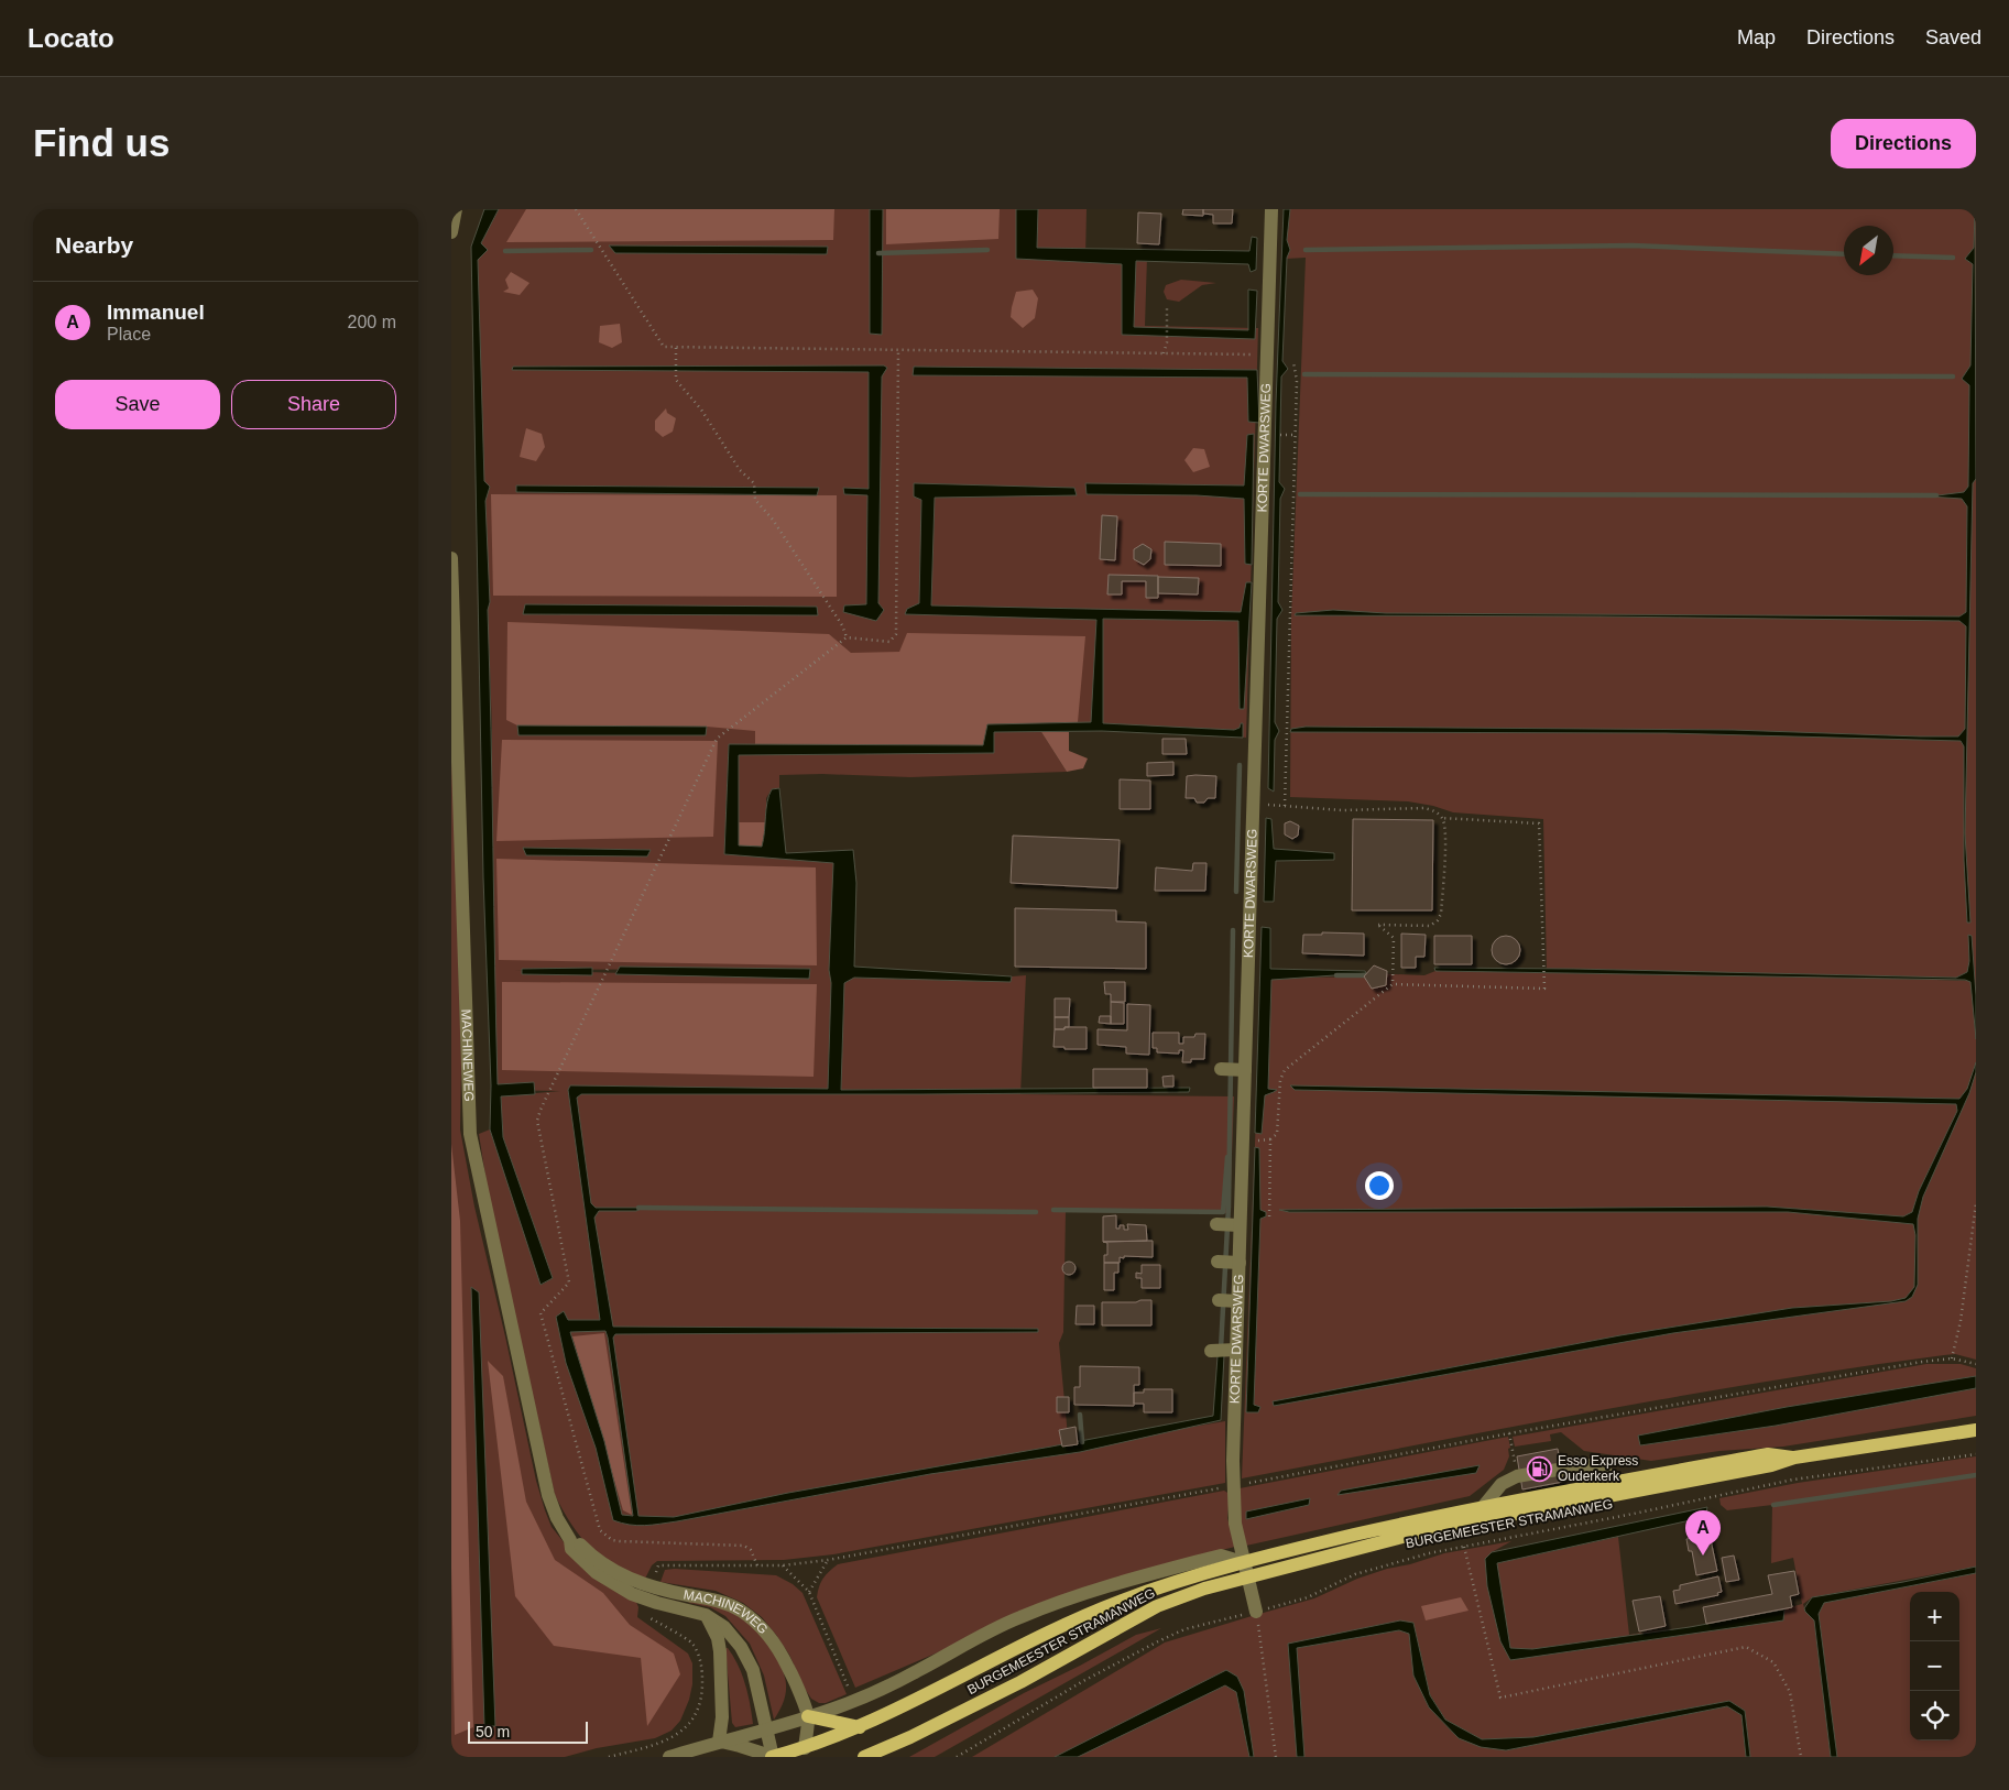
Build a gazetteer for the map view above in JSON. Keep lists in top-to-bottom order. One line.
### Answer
{"streets":{"main road":["BURGEMEESTER STRAMANWEG"],"street":["KORTE DWARSWEG","MACHINEWEG"]},"crossings":[["KORTE DWARSWEG","BURGEMEESTER STRAMANWEG"],["MACHINEWEG","BURGEMEESTER STRAMANWEG"]],"places":{"fuel station":["Esso Express Ouderkerk"]},"scale_bar":"50 m","north":"bottom left","page":{"header":"Locato","nav":["Map","Directions","Saved"],"buttons":["Directions",["Save","Share"]],"title":"Find us","heading":"Nearby","list":[{"mark":"A","name":"Immanuel","note":"Place","value":"200 m"}],"pins":"A","map_buttons":["+","−"],"scale":"50 m"}}
